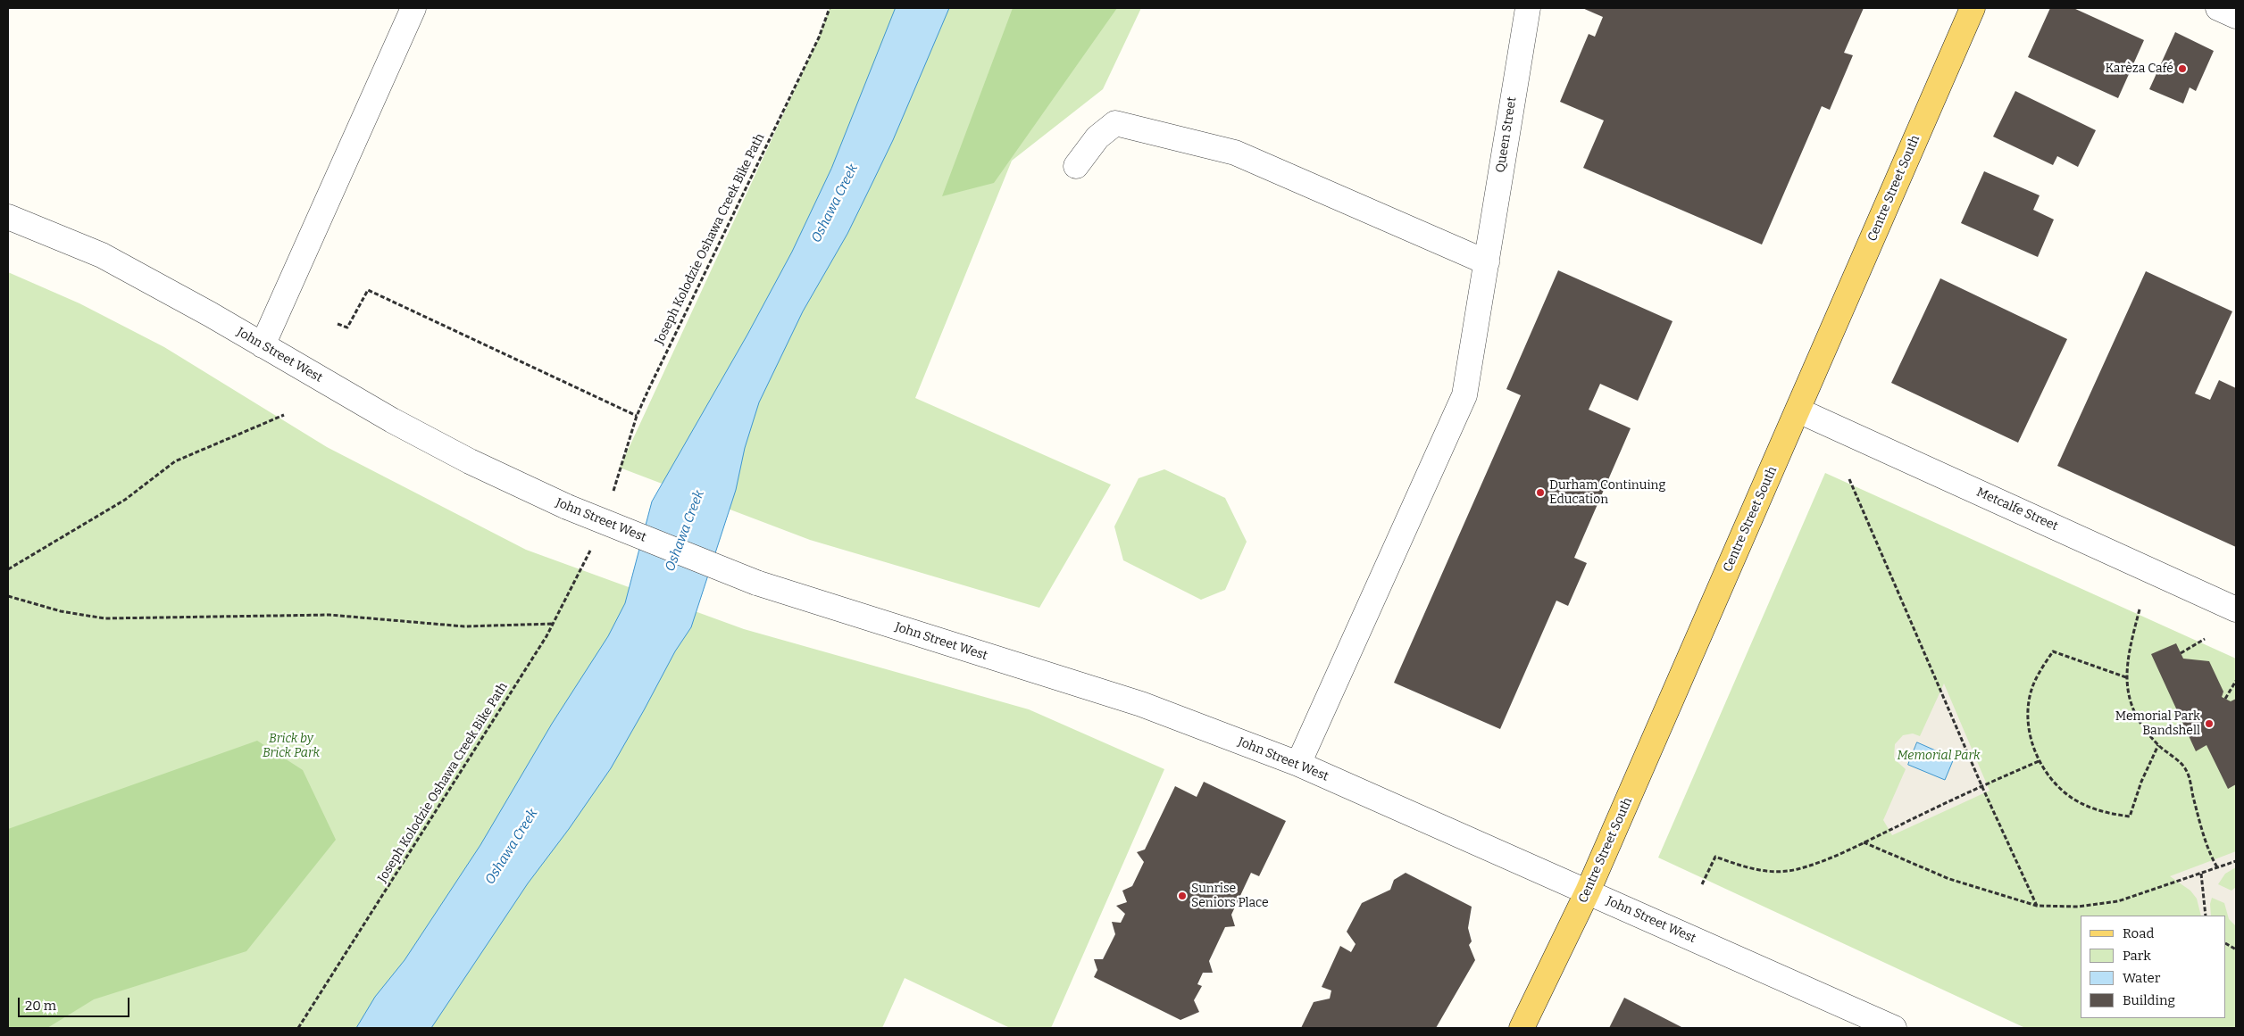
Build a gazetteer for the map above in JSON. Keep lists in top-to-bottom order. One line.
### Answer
{"streets":{"main road":["Centre Street South"],"street":["Queen Street","John Street West","Metcalfe Street"],"path":["Joseph Kolodzie Oshawa Creek Bike Path"]},"crossings":[["Queen Street","John Street West"],["Centre Street South","John Street West"],["Centre Street South","Metcalfe Street"]],"water":["Oshawa Creek"],"parks":["Brick by Brick Park","Memorial Park"],"places":["Karèza Café","Durham Continuing Education","Memorial Park Bandshell","Sunrise Seniors Place"],"legend":["Road","Park","Water","Building"],"scale_bar":"20 m"}
